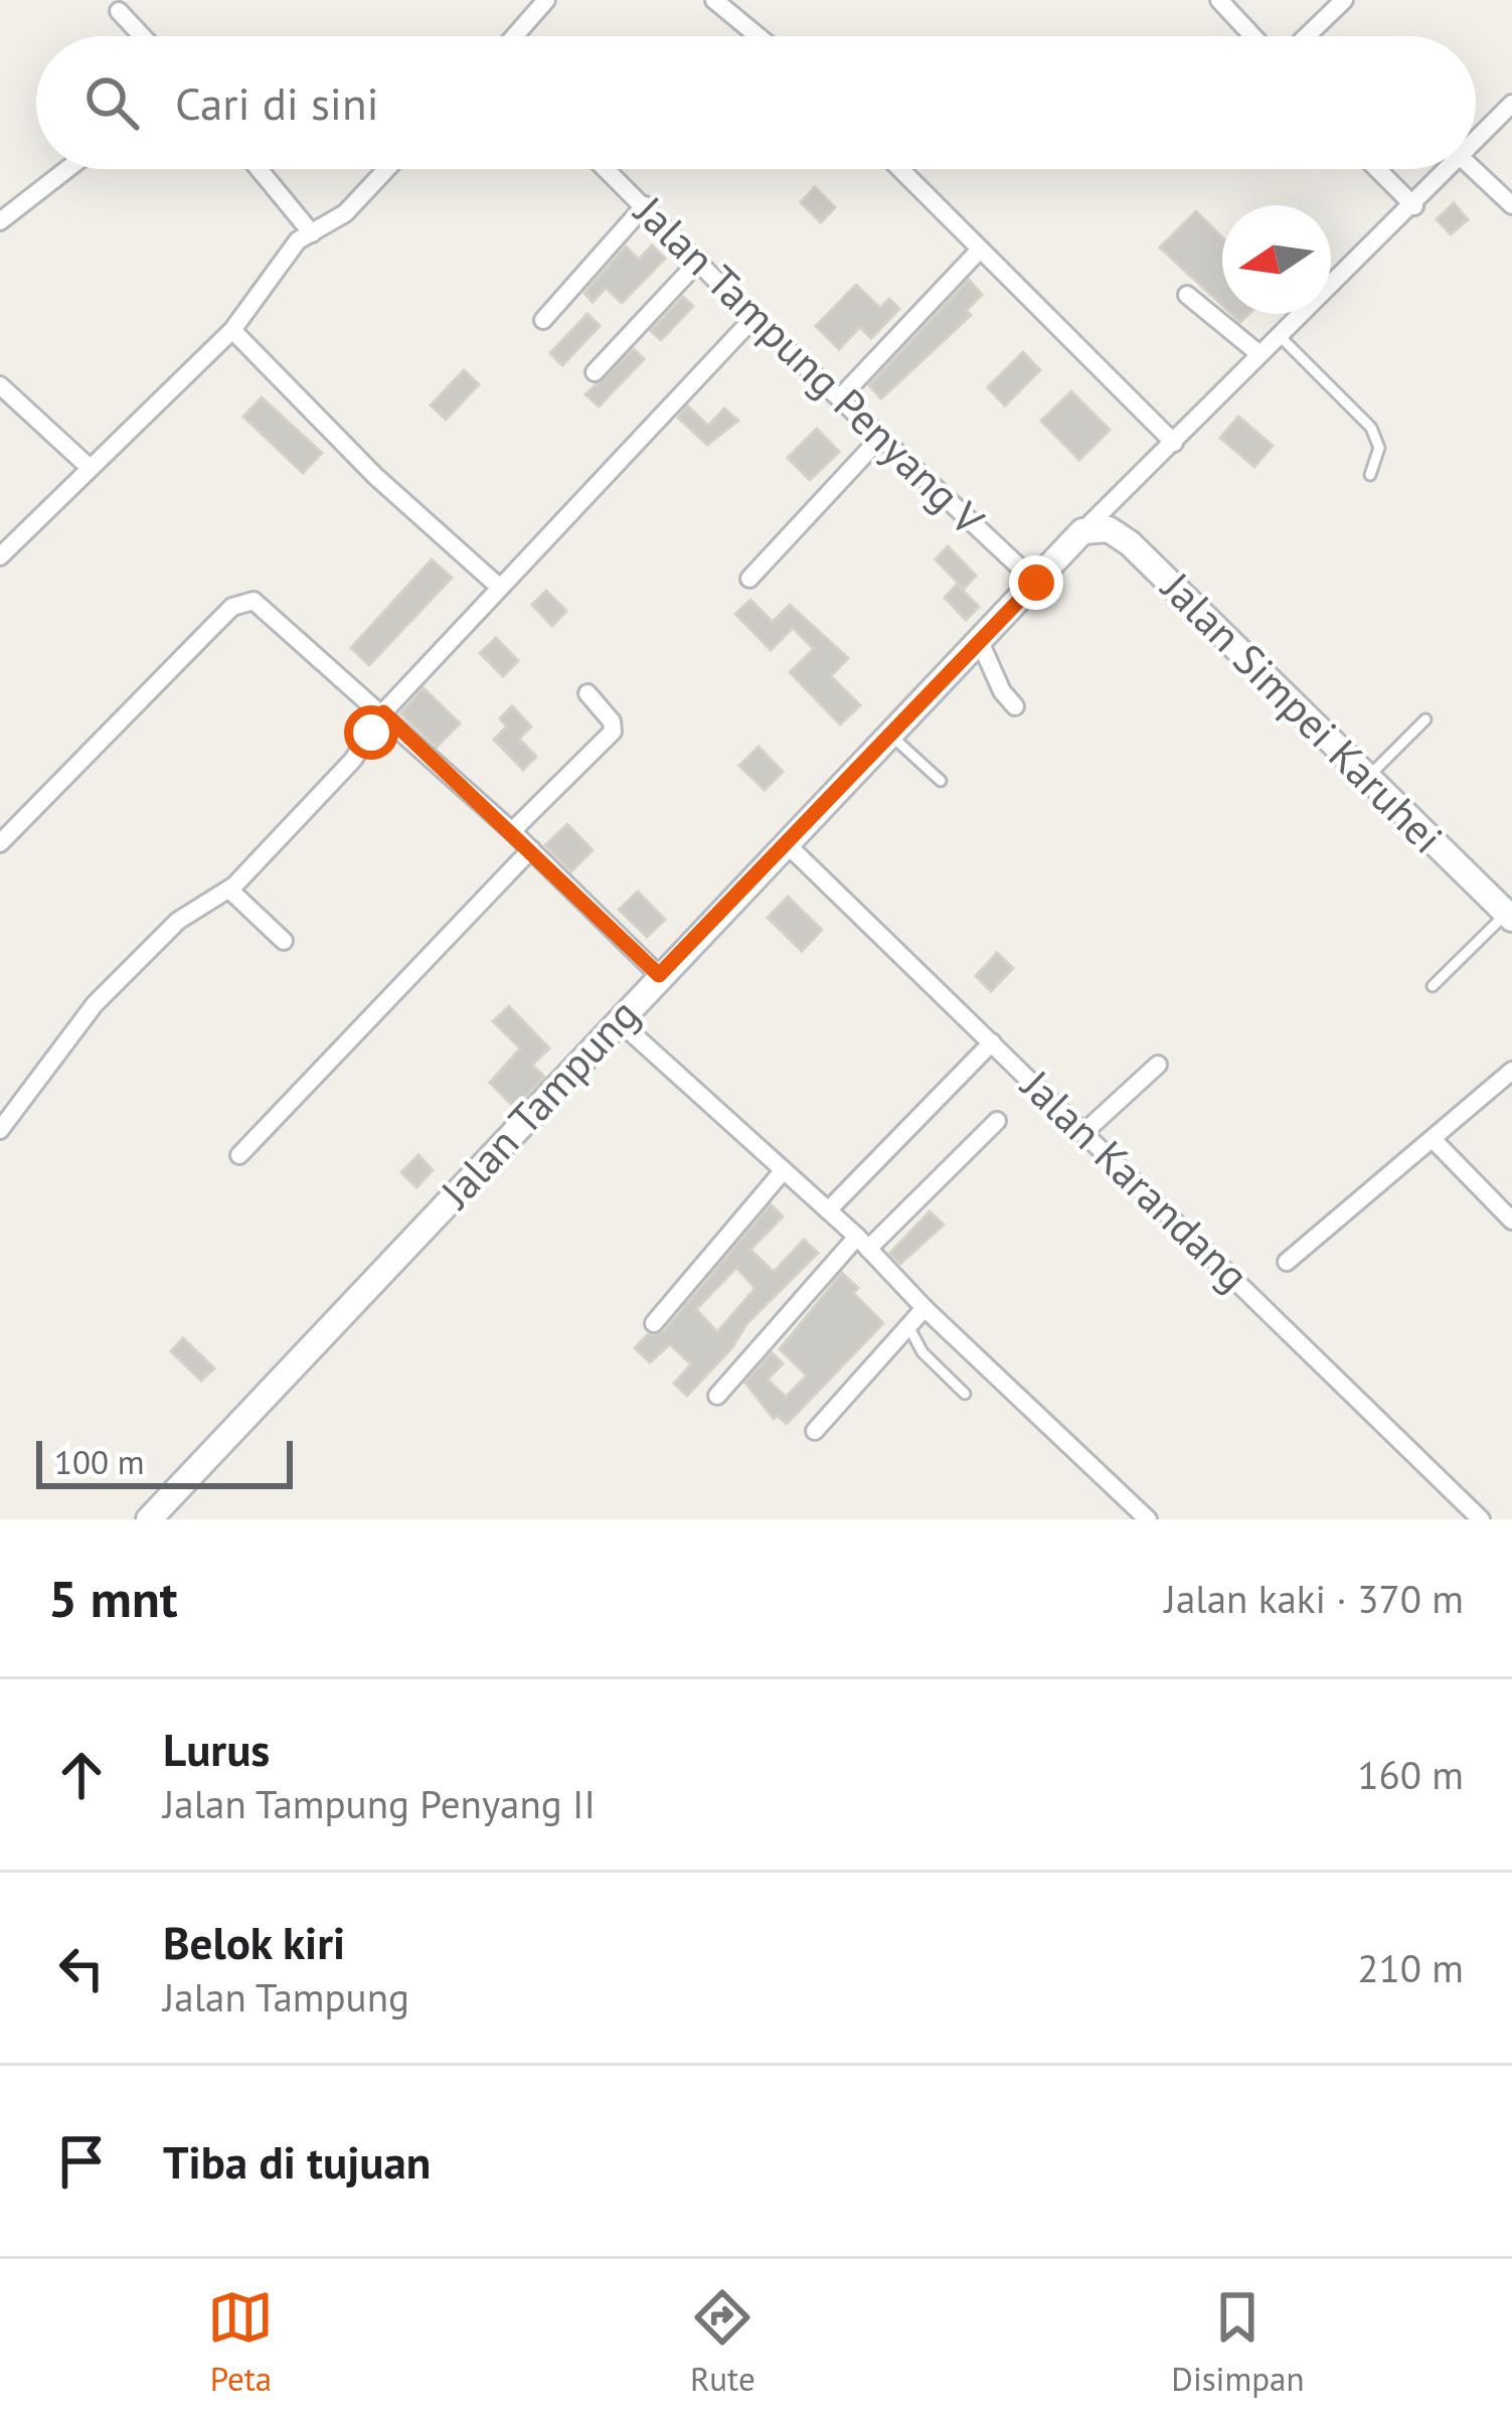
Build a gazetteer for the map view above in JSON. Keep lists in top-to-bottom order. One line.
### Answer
{"streets":{"main road":["Jalan Simpei Karuhei","Jalan Tampung"],"street":["Jalan Tampung Penyang V","Jalan Karandang"]},"crossings":[["Jalan Tampung Penyang V","Jalan Tampung"],["Jalan Simpei Karuhei","Jalan Tampung"],["Jalan Tampung","Jalan Karandang"]],"scale_bar":"100 m","north":"left","page":{"search":"Cari di sini","scale":"100 m","heading":["5 mnt","Jalan kaki · 370 m"],"list":[["Lurus","Jalan Tampung Penyang II","160 m"],["Belok kiri","Jalan Tampung","210 m"],"Tiba di tujuan"],"nav":["Peta","Rute","Disimpan"]}}
